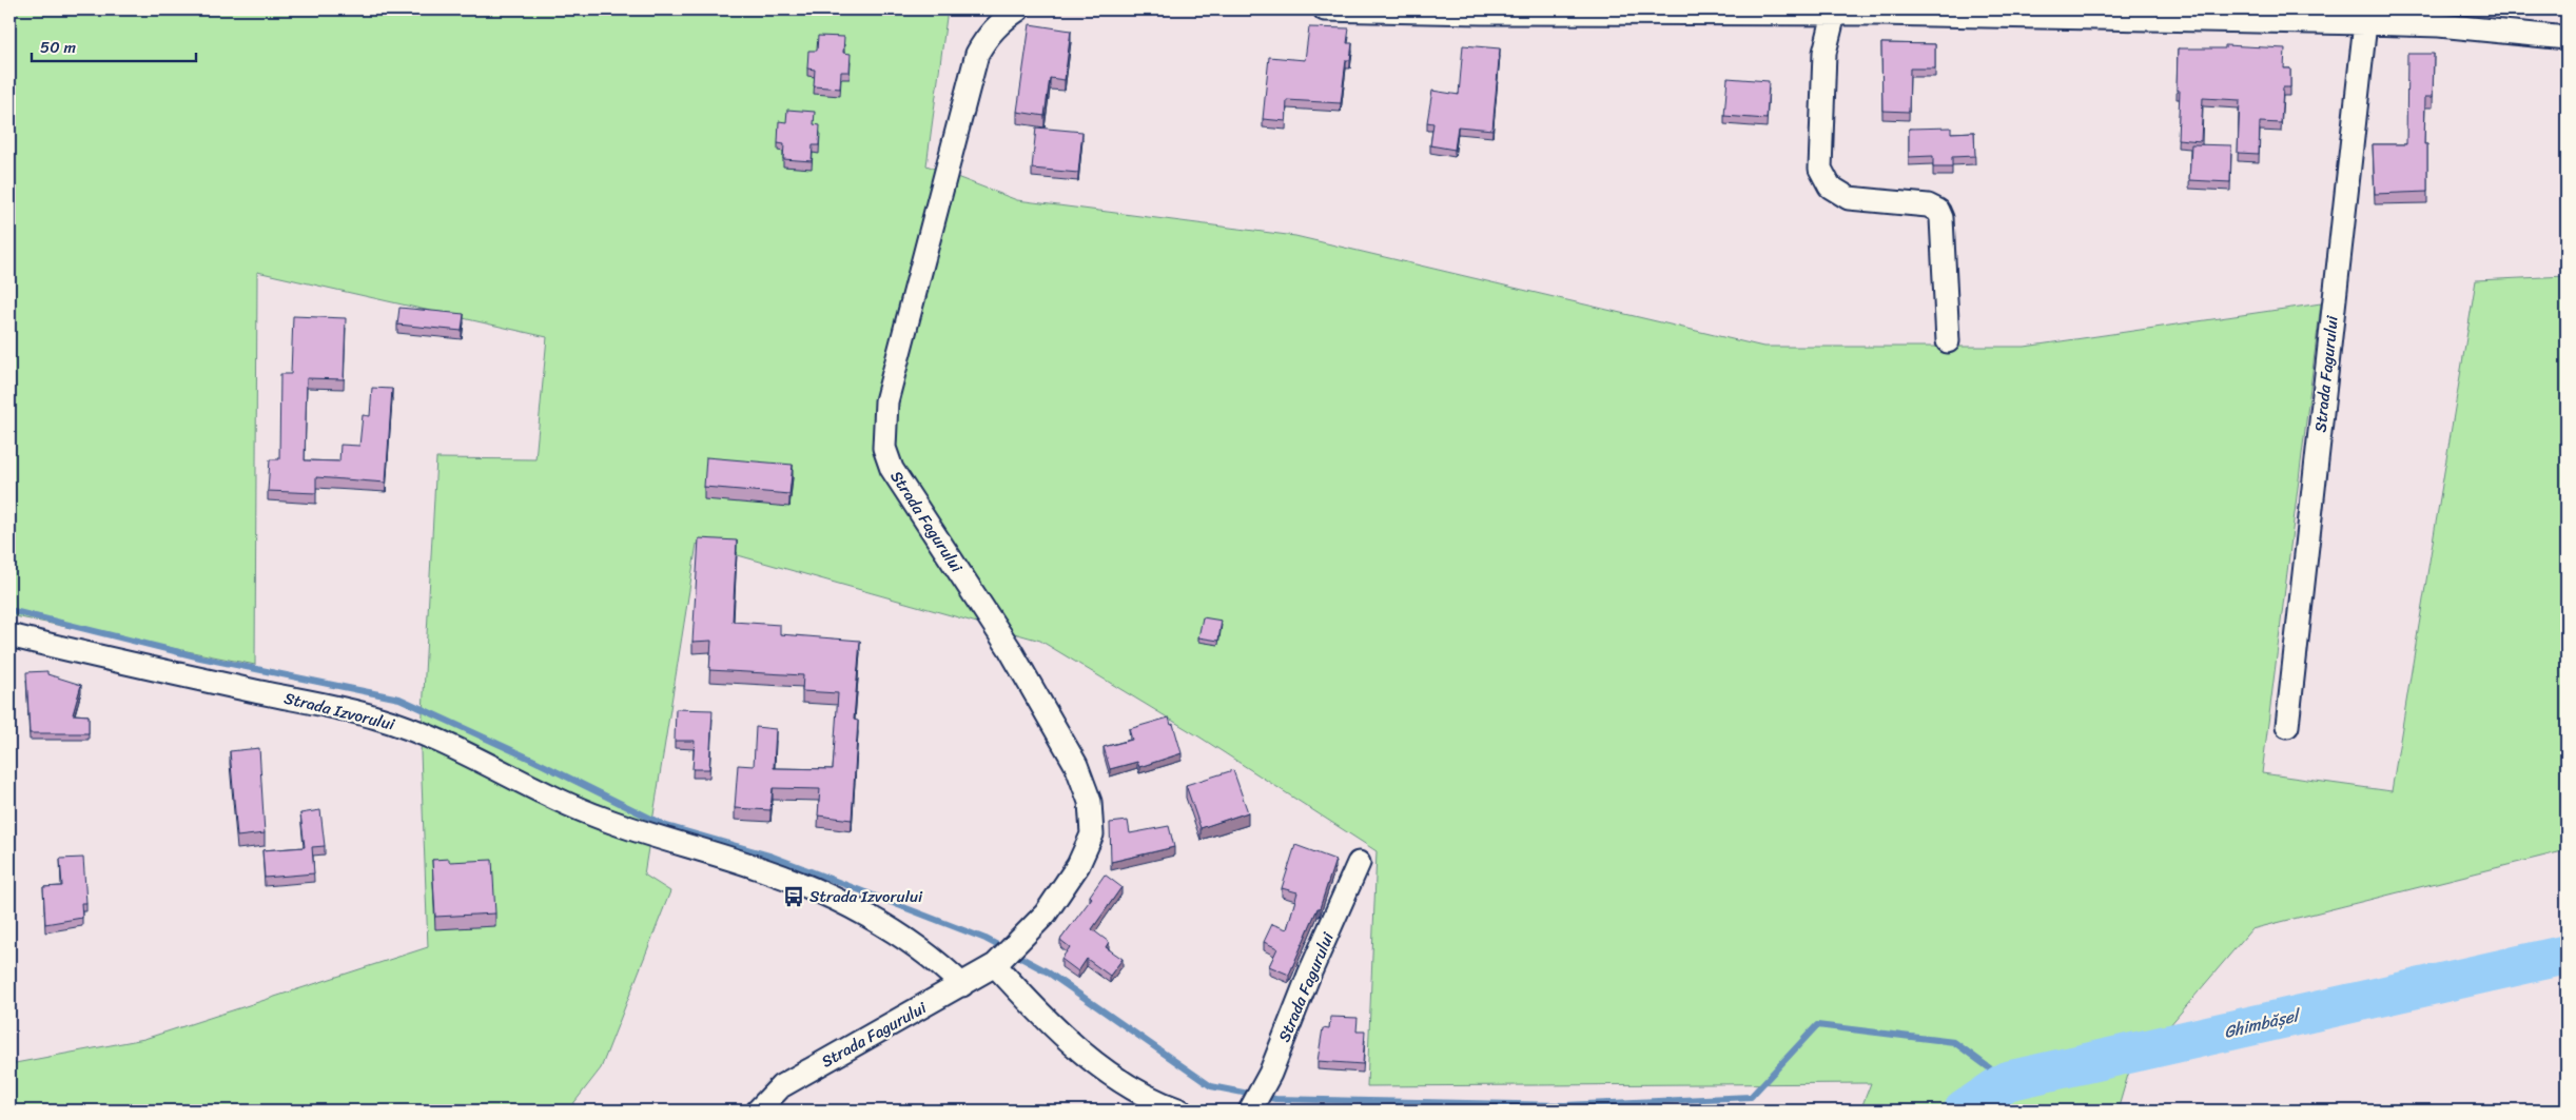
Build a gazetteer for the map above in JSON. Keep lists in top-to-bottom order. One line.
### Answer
{"streets":{"street":["Strada Fagurului","Strada Izvorului"]},"crossings":[["Strada Fagurului","Strada Izvorului"]],"water":["Ghimbășel"],"places":{"bus stop":["Strada Izvorului"]},"scale_bar":"50 m"}
